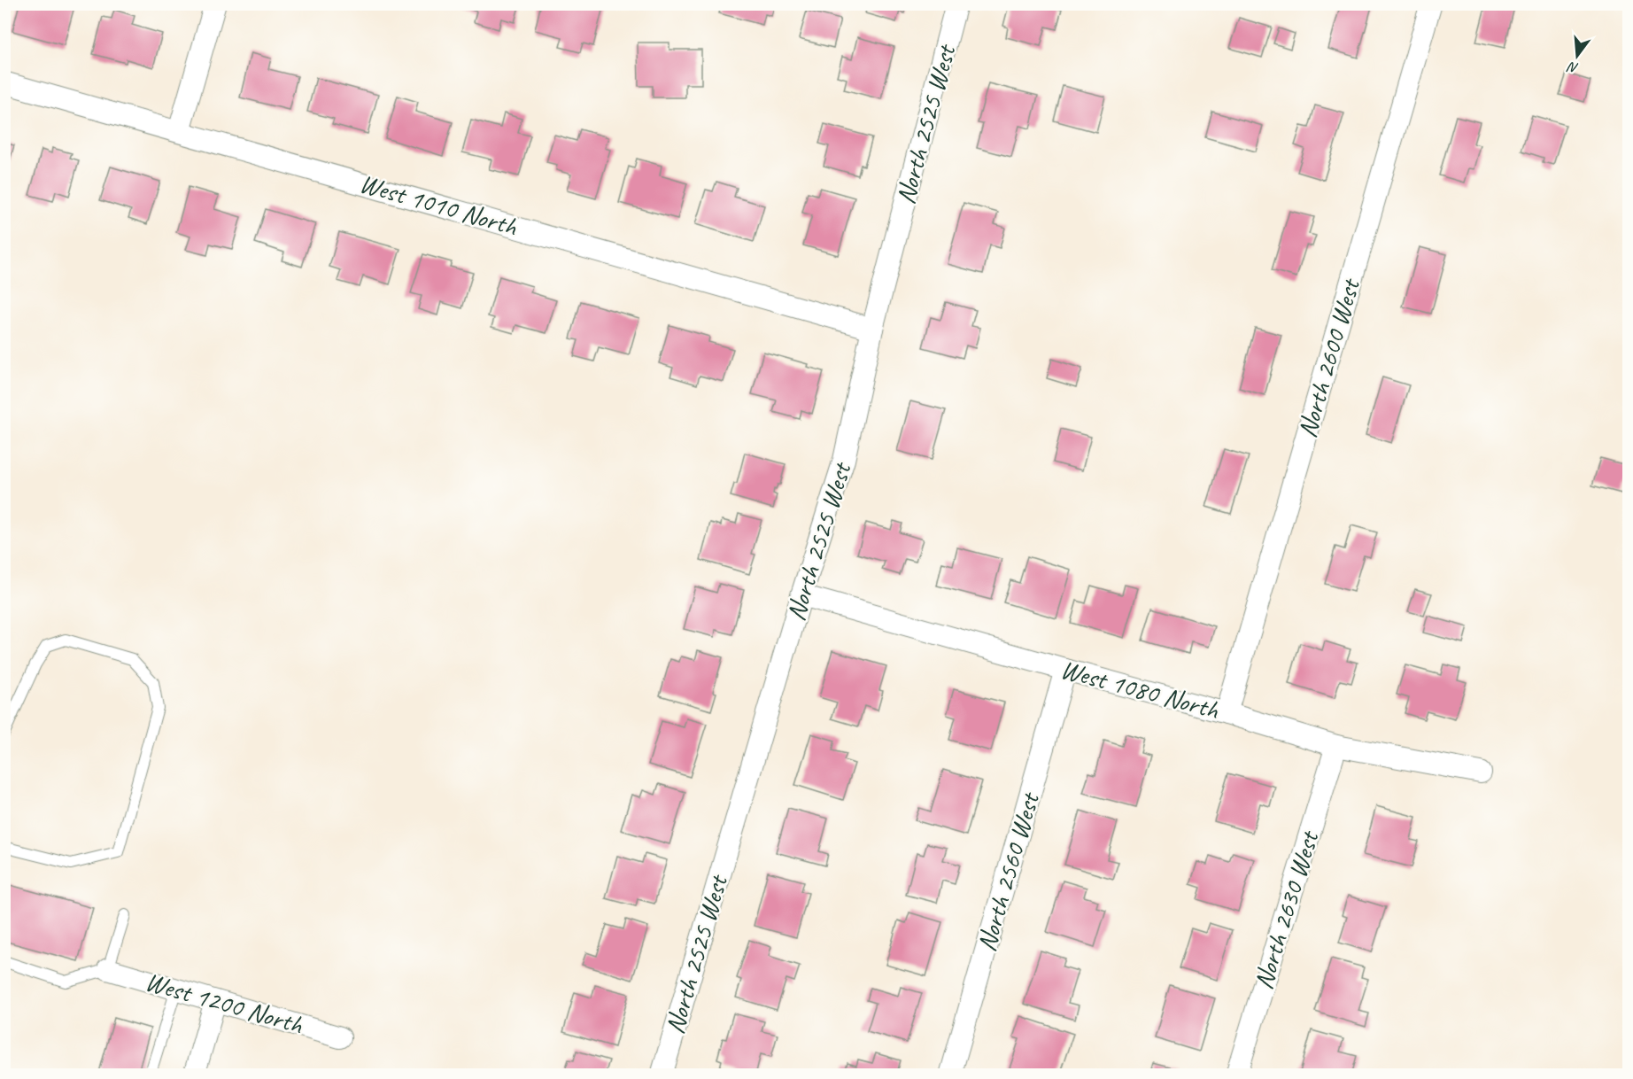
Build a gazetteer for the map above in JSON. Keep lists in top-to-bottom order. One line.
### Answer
{"streets":{"street":["North 2525 West","West 1010 North","North 2600 West","West 1080 North","North 2560 West","North 2630 West","West 1200 North"]},"crossings":[["North 2525 West","West 1010 North"],["North 2525 West","West 1080 North"],["North 2600 West","West 1080 North"],["West 1080 North","North 2560 West"],["West 1080 North","North 2630 West"]],"north":"bottom"}
